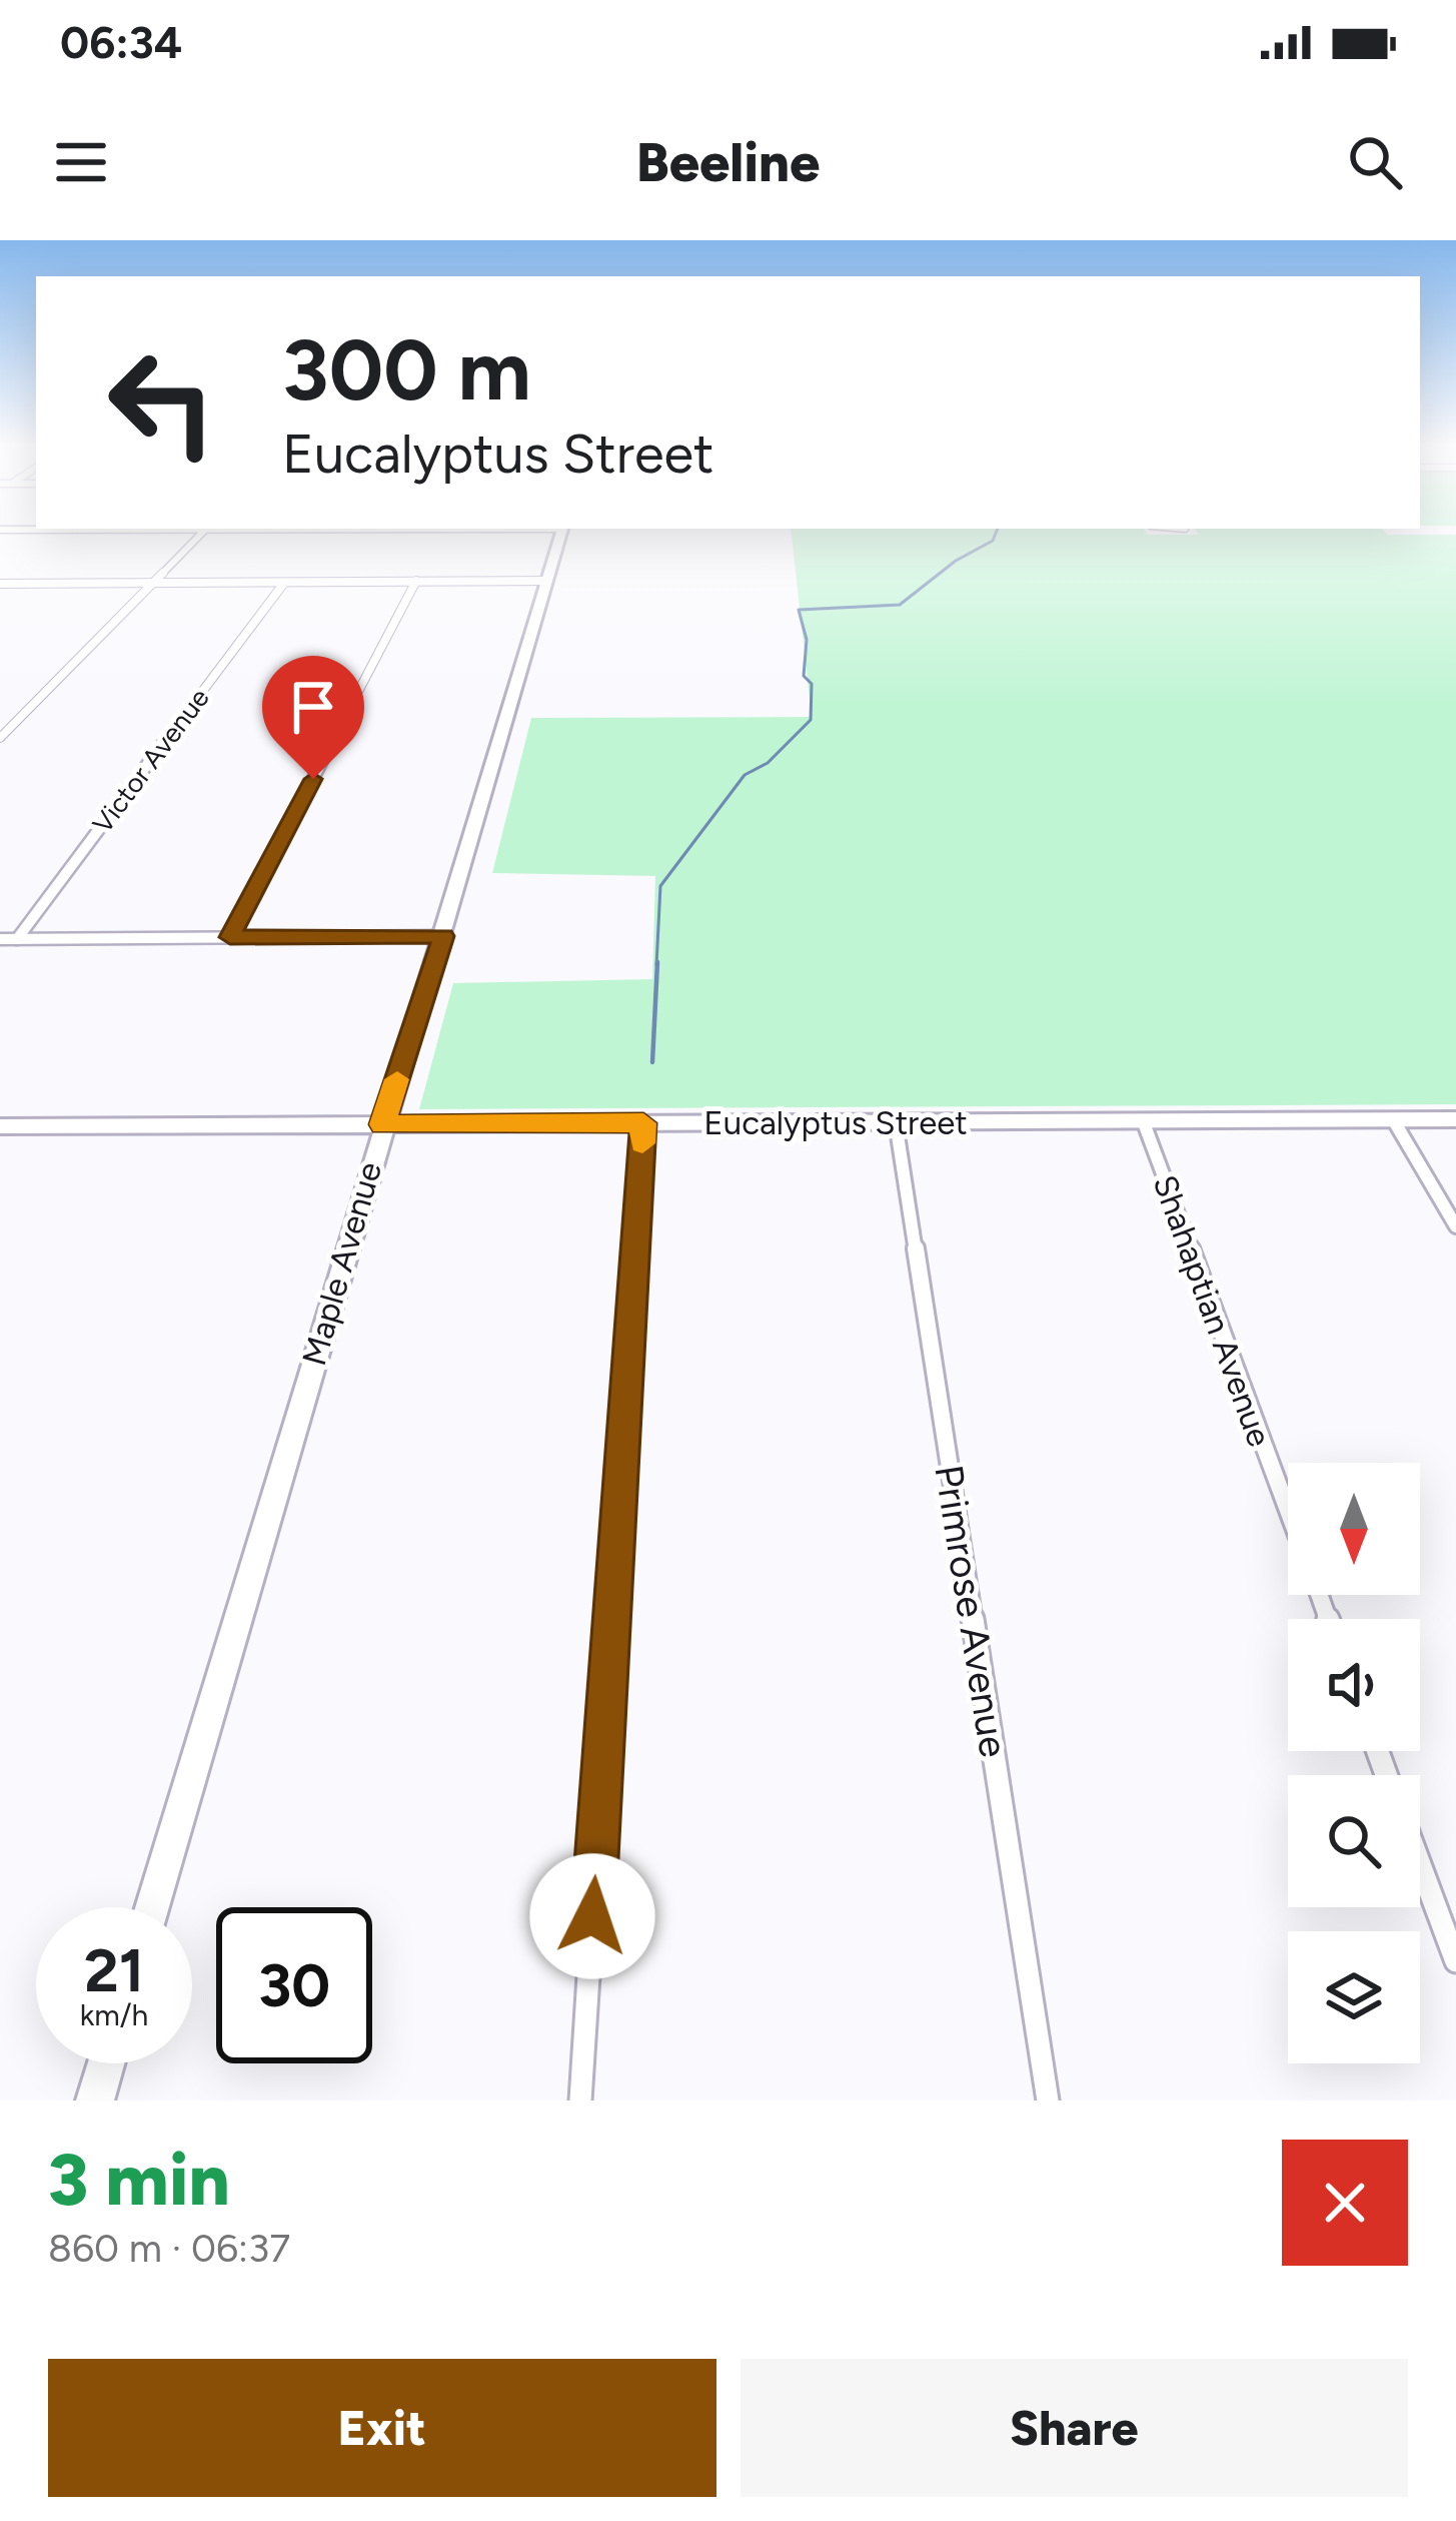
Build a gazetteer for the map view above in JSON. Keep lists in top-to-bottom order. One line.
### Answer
{"streets":{"street":["Victor Avenue","Eucalyptus Street","Maple Avenue","Shahaptian Avenue","Primrose Avenue"]},"crossings":[["Eucalyptus Street","Maple Avenue"],["Eucalyptus Street","Shahaptian Avenue"],["Eucalyptus Street","Primrose Avenue"]],"north":"bottom","page":{"status":"06:34","header":"Beeline","turn":["300 m","Eucalyptus Street"],"speed":"21 km/h","limit":"30","heading":["3 min","860 m · 06:37"],"buttons":["Exit","Share"]}}
